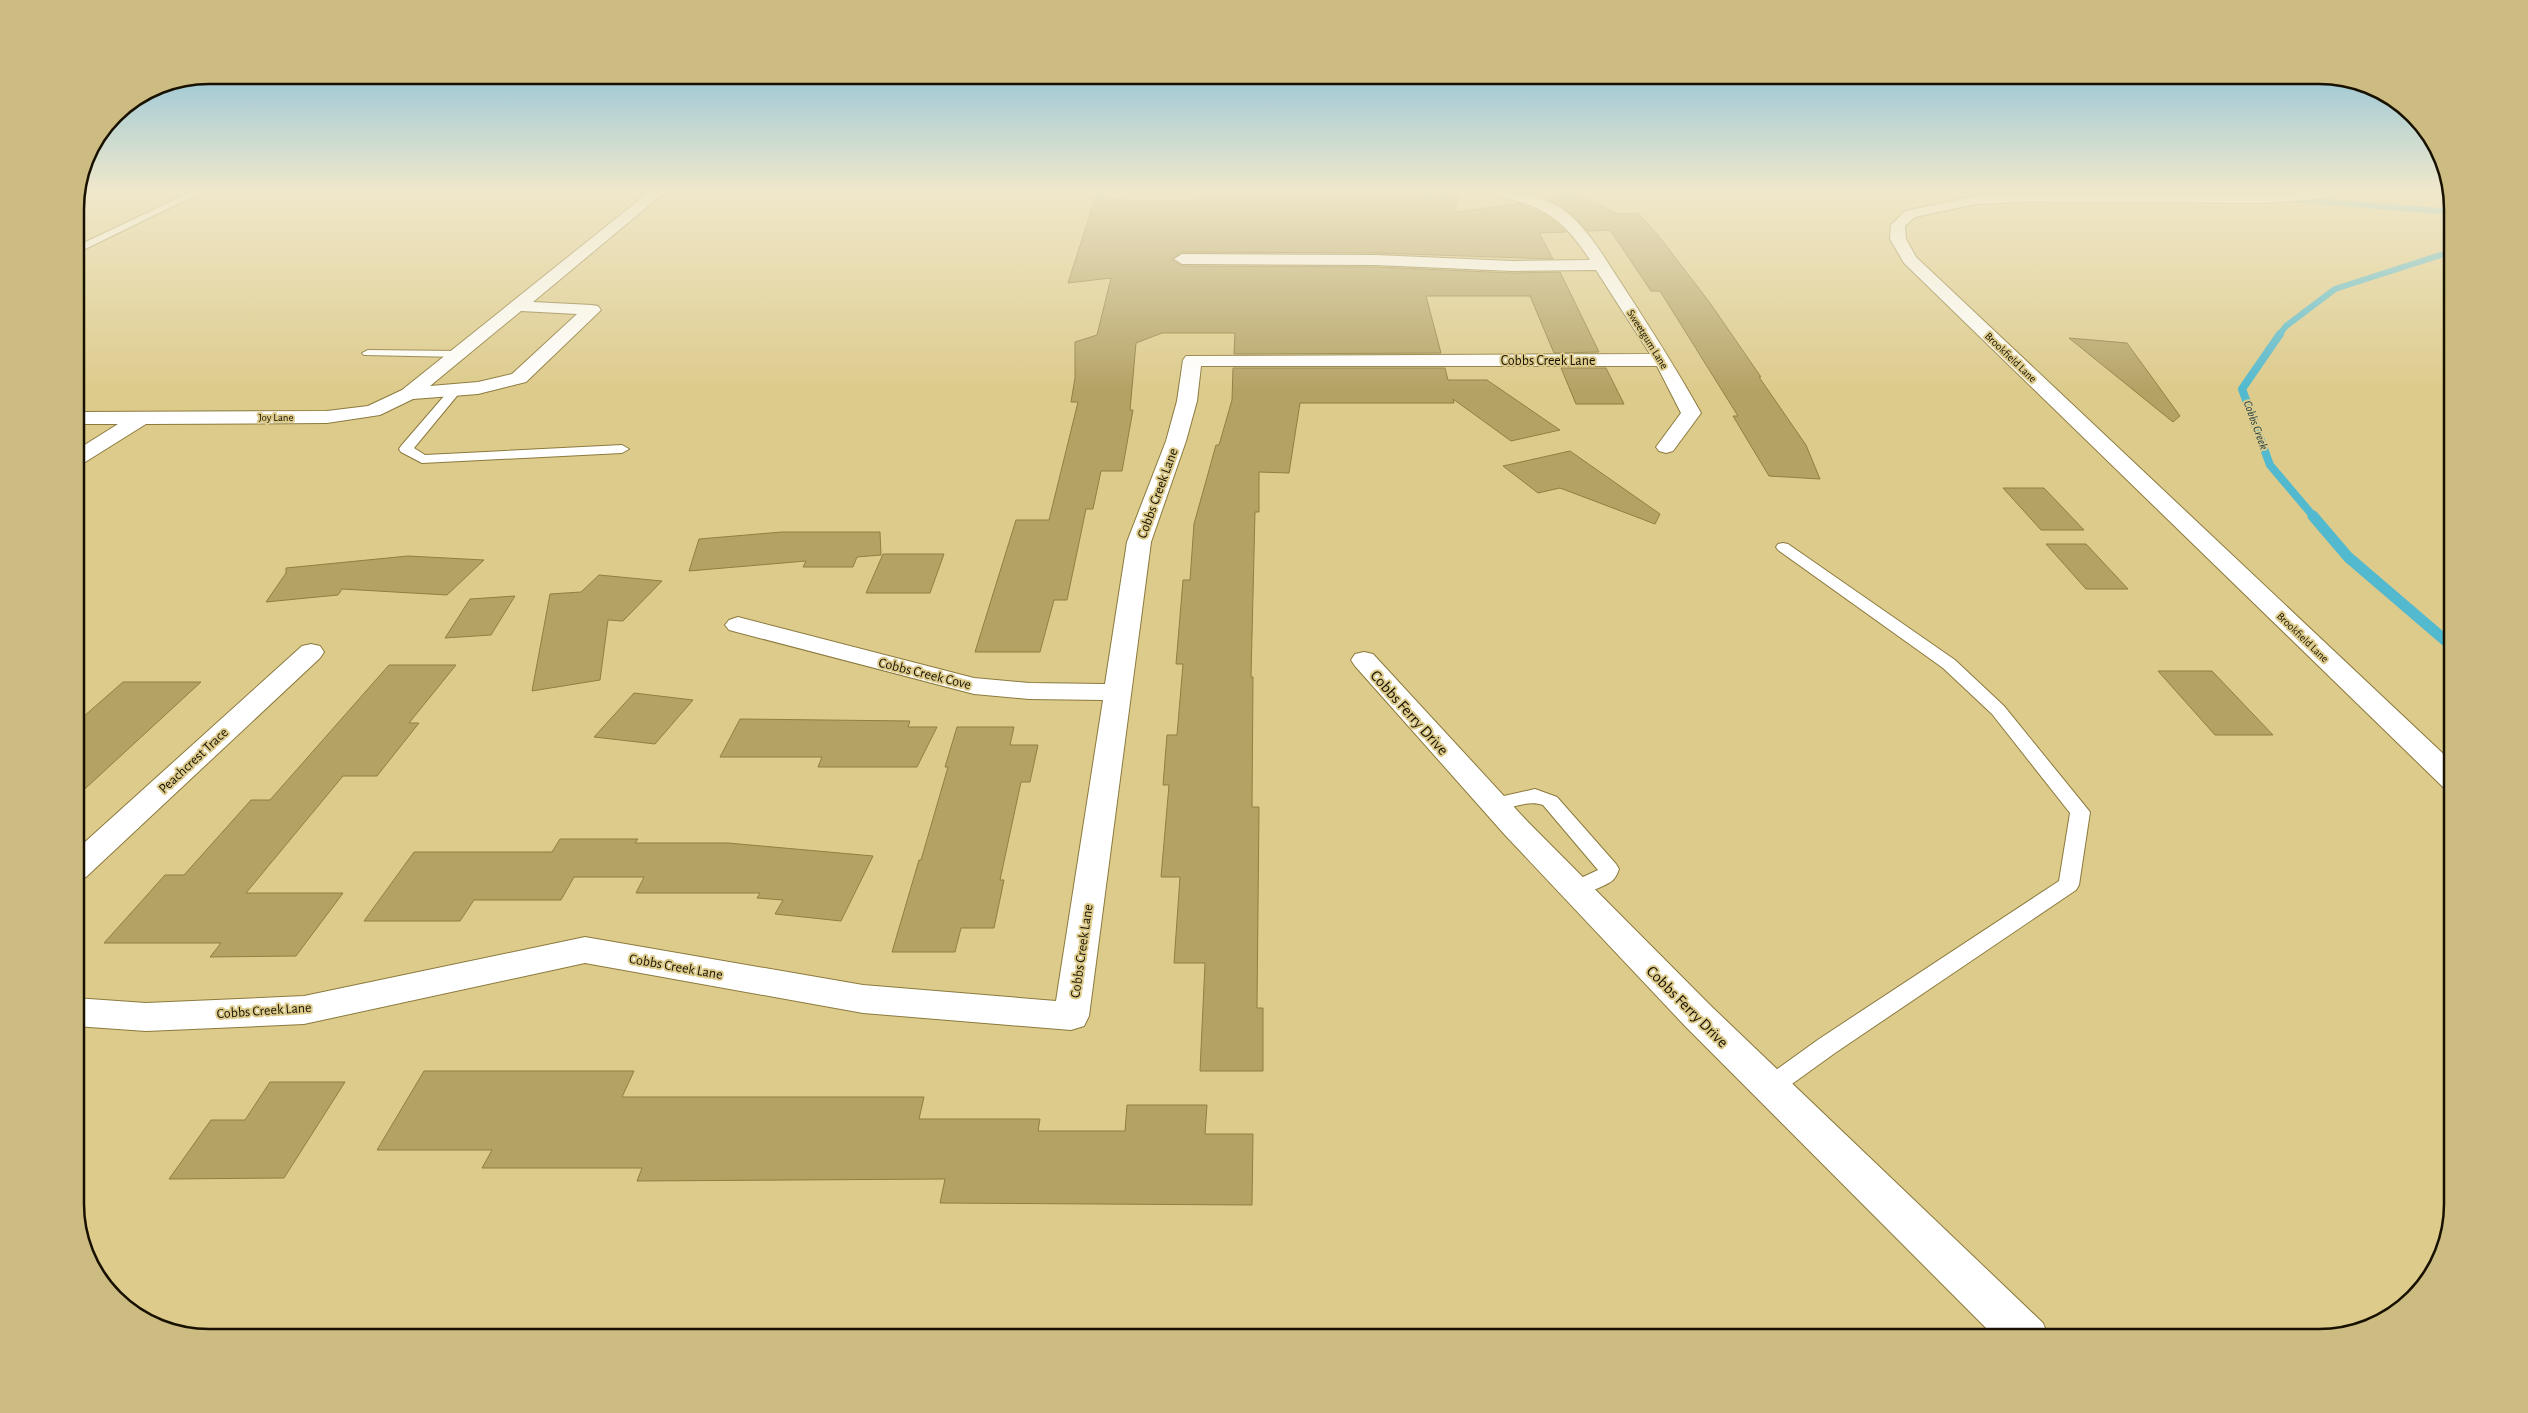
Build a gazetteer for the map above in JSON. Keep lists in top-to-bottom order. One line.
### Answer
{"streets":{"street":["Sweetgum Lane","Brookfield Lane","Cobbs Creek Lane","Joy Lane","Cobbs Creek Cove","Cobbs Ferry Drive","Peachcrest Trace"]},"crossings":[["Sweetgum Lane","Cobbs Creek Lane"],["Cobbs Creek Lane","Cobbs Creek Cove"]],"water":["Cobbs Creek"]}
